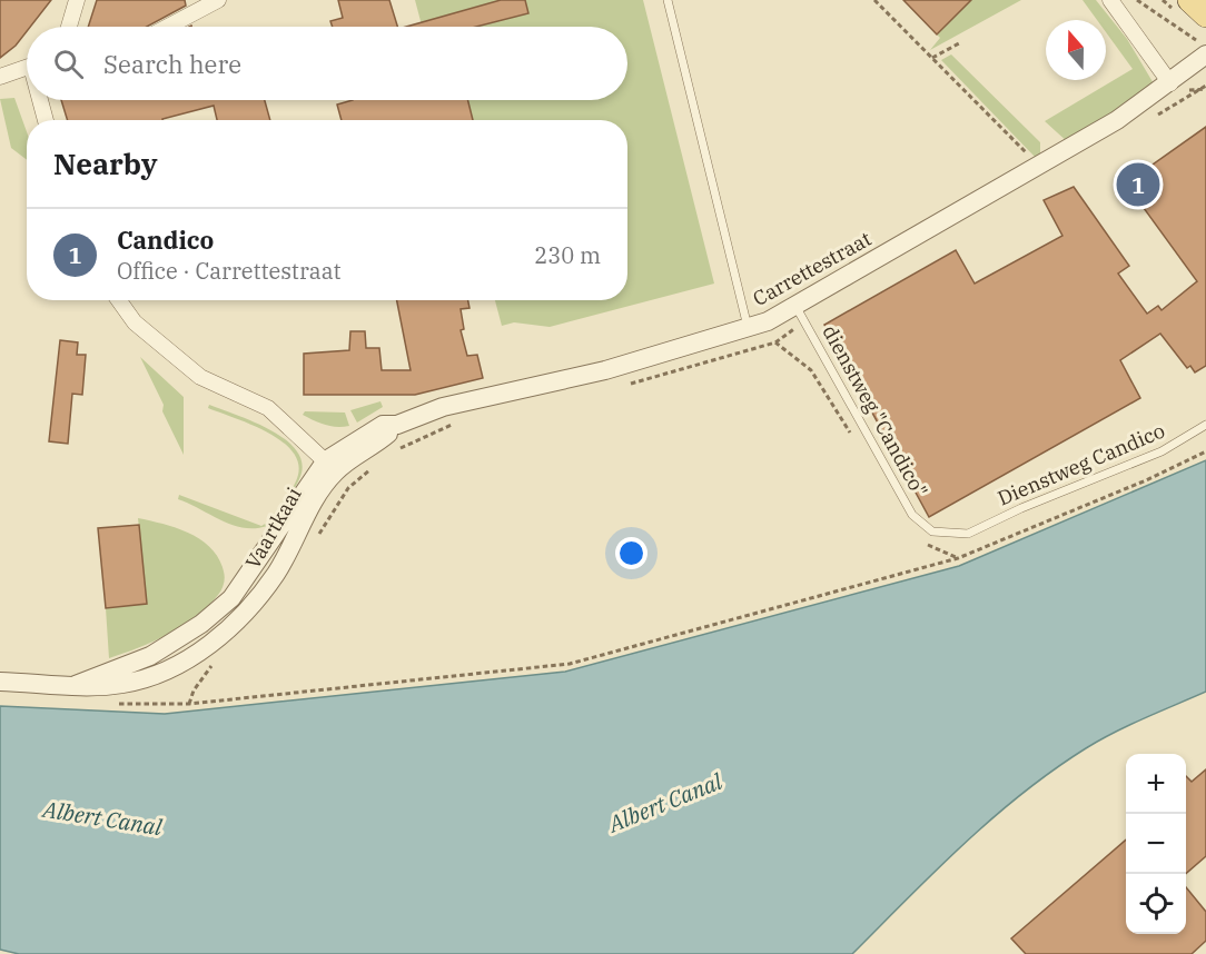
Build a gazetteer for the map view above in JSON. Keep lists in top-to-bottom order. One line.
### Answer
{"streets":{"street":["Carrettestraat","Vaartkaai"],"lane":["dienstweg \"Candico\"","Dienstweg Candico"]},"crossings":[["Carrettestraat","dienstweg \"Candico\""],["Carrettestraat","Vaartkaai"],["dienstweg \"Candico\"","Dienstweg Candico"]],"water":["Albert Canal"],"north":"top","page":{"search":"Search here","heading":"Nearby","pins":"1","list":[{"mark":"1","name":"Candico","note":"Office · Carrettestraat","value":"230 m"}],"map_buttons":["+","−"]}}
